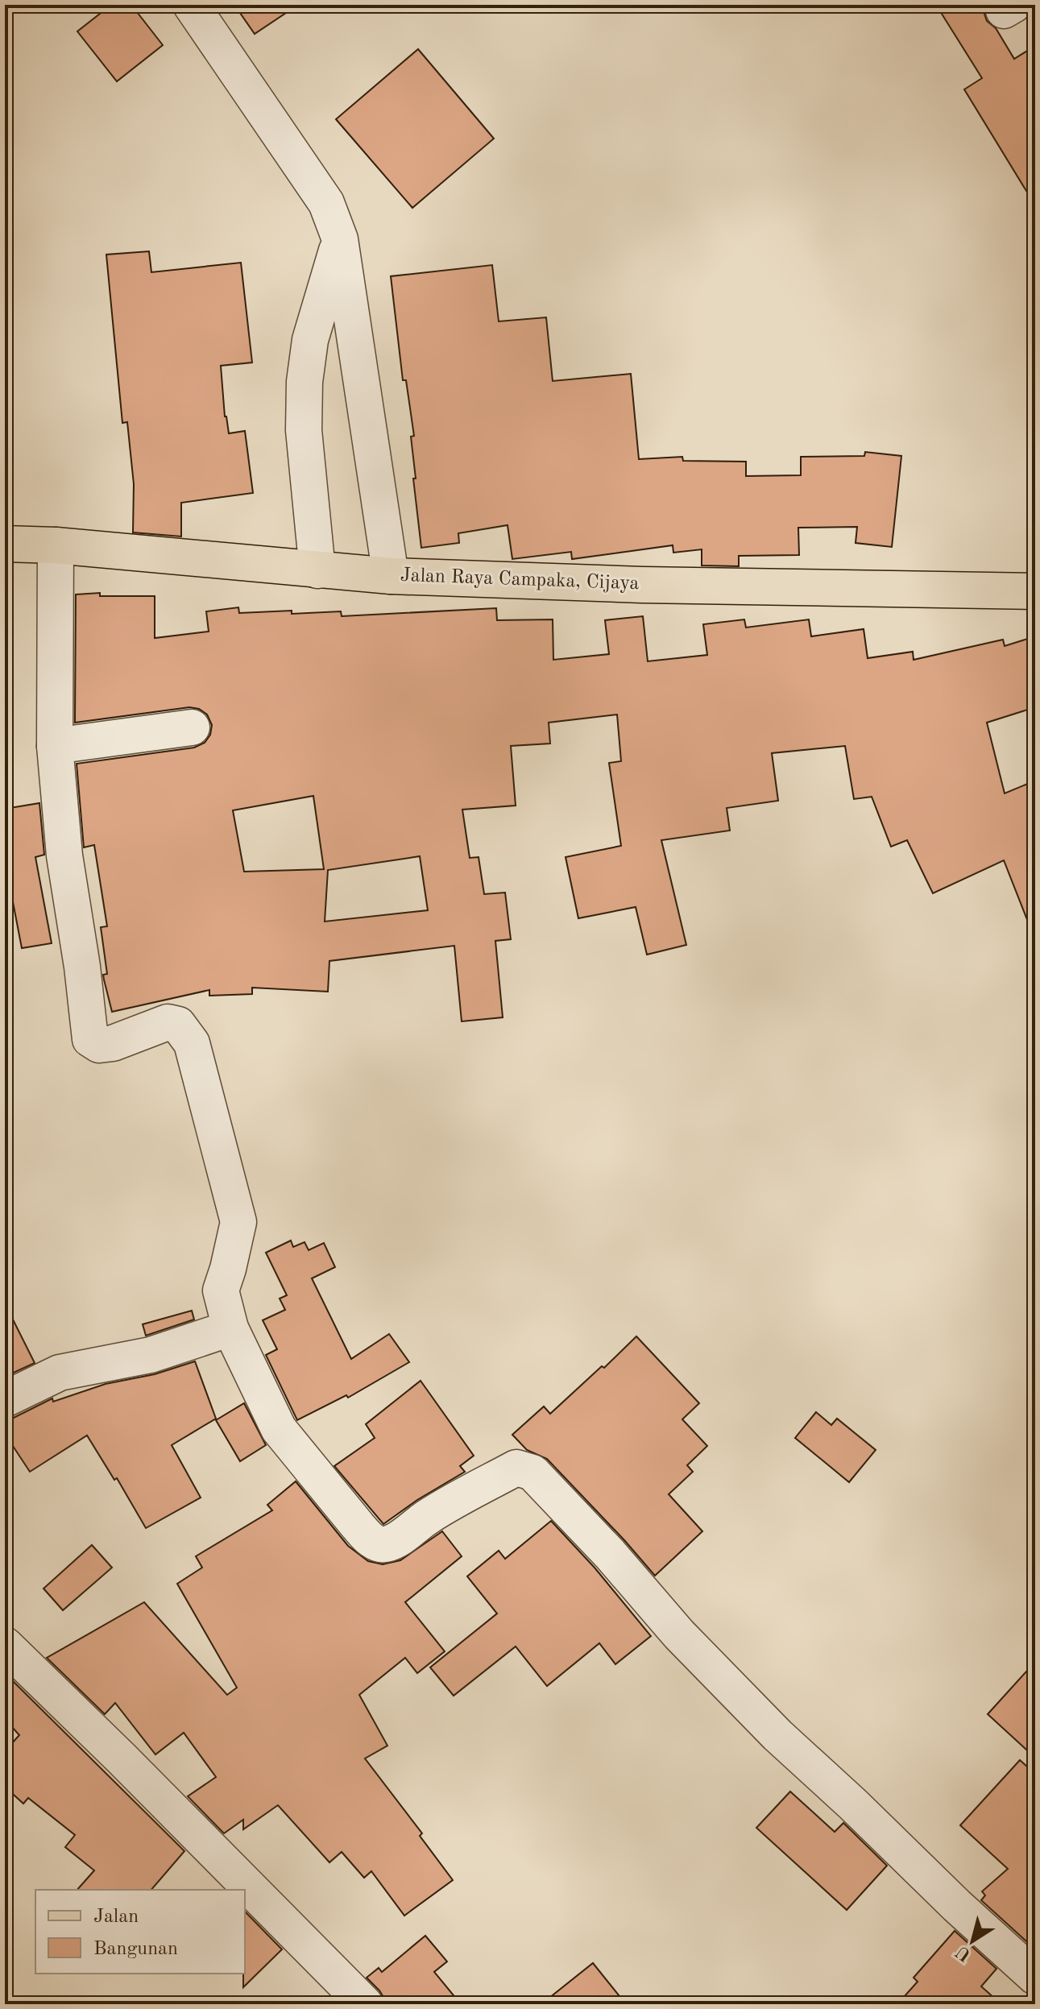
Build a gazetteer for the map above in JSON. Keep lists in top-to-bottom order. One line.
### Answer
{"streets":{"main road":["Jalan Raya Campaka, Cijaya"]},"legend":["Jalan","Bangunan"],"north":"bottom left"}
